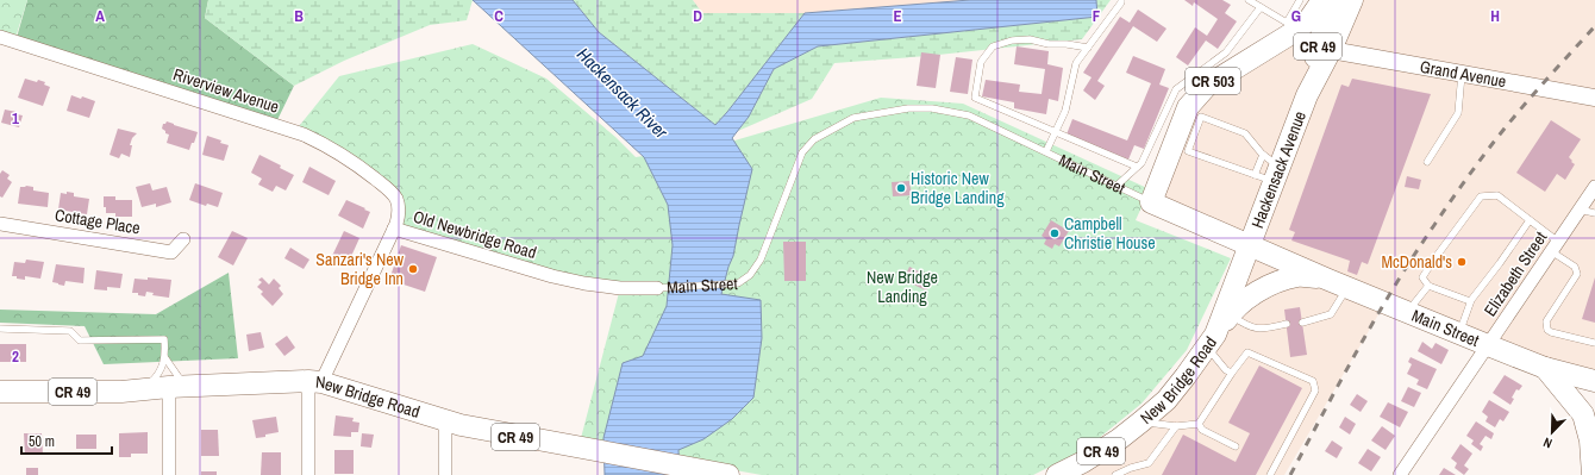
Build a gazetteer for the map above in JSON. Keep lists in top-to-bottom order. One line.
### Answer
{"streets":{"main road":["CR 49","CR 503","Hackensack Avenue","Main Street","New Bridge Road"],"street":["Grand Avenue","Riverview Avenue","Cottage Place","Old Newbridge Road","Elizabeth Street"]},"crossings":[["Grand Avenue","Hackensack Avenue"],["CR 503","Main Street"],["Riverview Avenue","Old Newbridge Road"],["Hackensack Avenue","Main Street"],["Hackensack Avenue","New Bridge Road"],["Main Street","Old Newbridge Road"],["Main Street","Elizabeth Street"],["Main Street","New Bridge Road"],["Old Newbridge Road","New Bridge Road"]],"water":["Hackensack River"],"parks":["New Bridge Landing"],"places":["Historic New Bridge Landing","Campbell Christie House","McDonald's","Sanzari's New Bridge Inn"],"scale_bar":"50 m","north":"bottom left","grid":{"columns":["A","B","C","D","E","F","G","H"],"rows":["1","2"]}}
